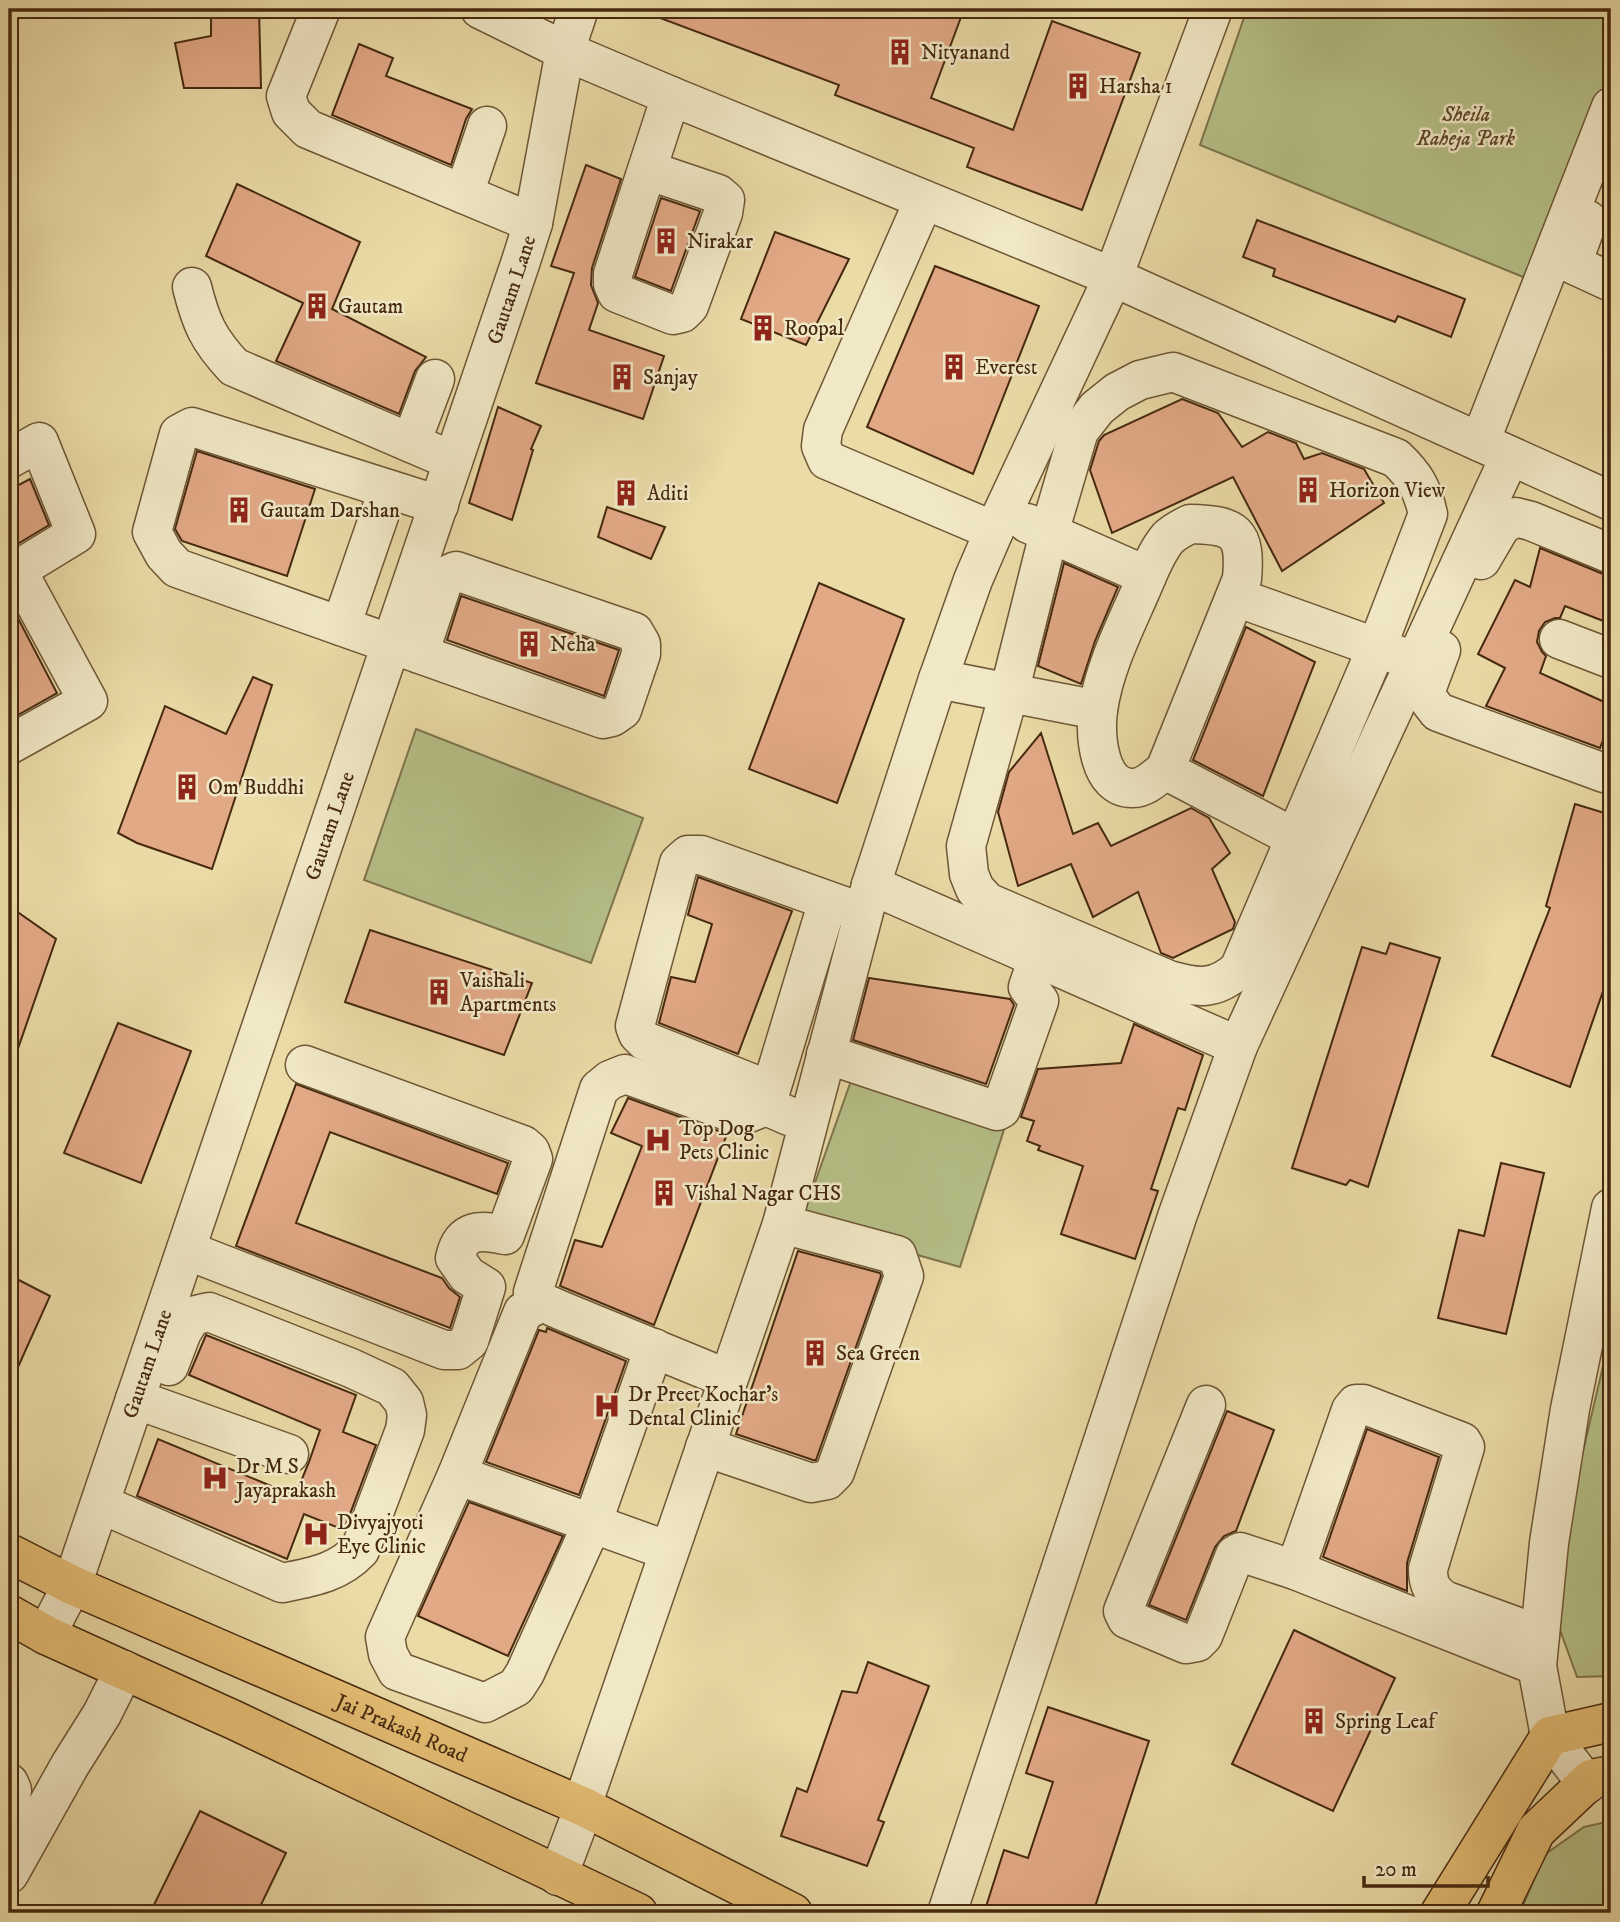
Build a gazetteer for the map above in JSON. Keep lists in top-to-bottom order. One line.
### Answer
{"streets":{"main road":["Jai Prakash Road"],"street":["Gautam Lane"]},"crossings":[["Gautam Lane","Jai Prakash Road"]],"parks":["Sheila Raheja Park"],"places":{"building":["Nityanand","Harsha 1","Nirakar","Gautam","Roopal","Everest","Sanjay","Horizon View","Aditi","Gautam Darshan","Neha","Om Buddhi","Vaishali Apartments","Vishal Nagar CHS","Sea Green","Spring Leaf"],"hospital":["Top Dog Pets Clinic","Dr Preet Kochar's Dental Clinic","Dr M S Jayaprakash","Divyajyoti Eye Clinic"]},"scale_bar":"20 m"}
